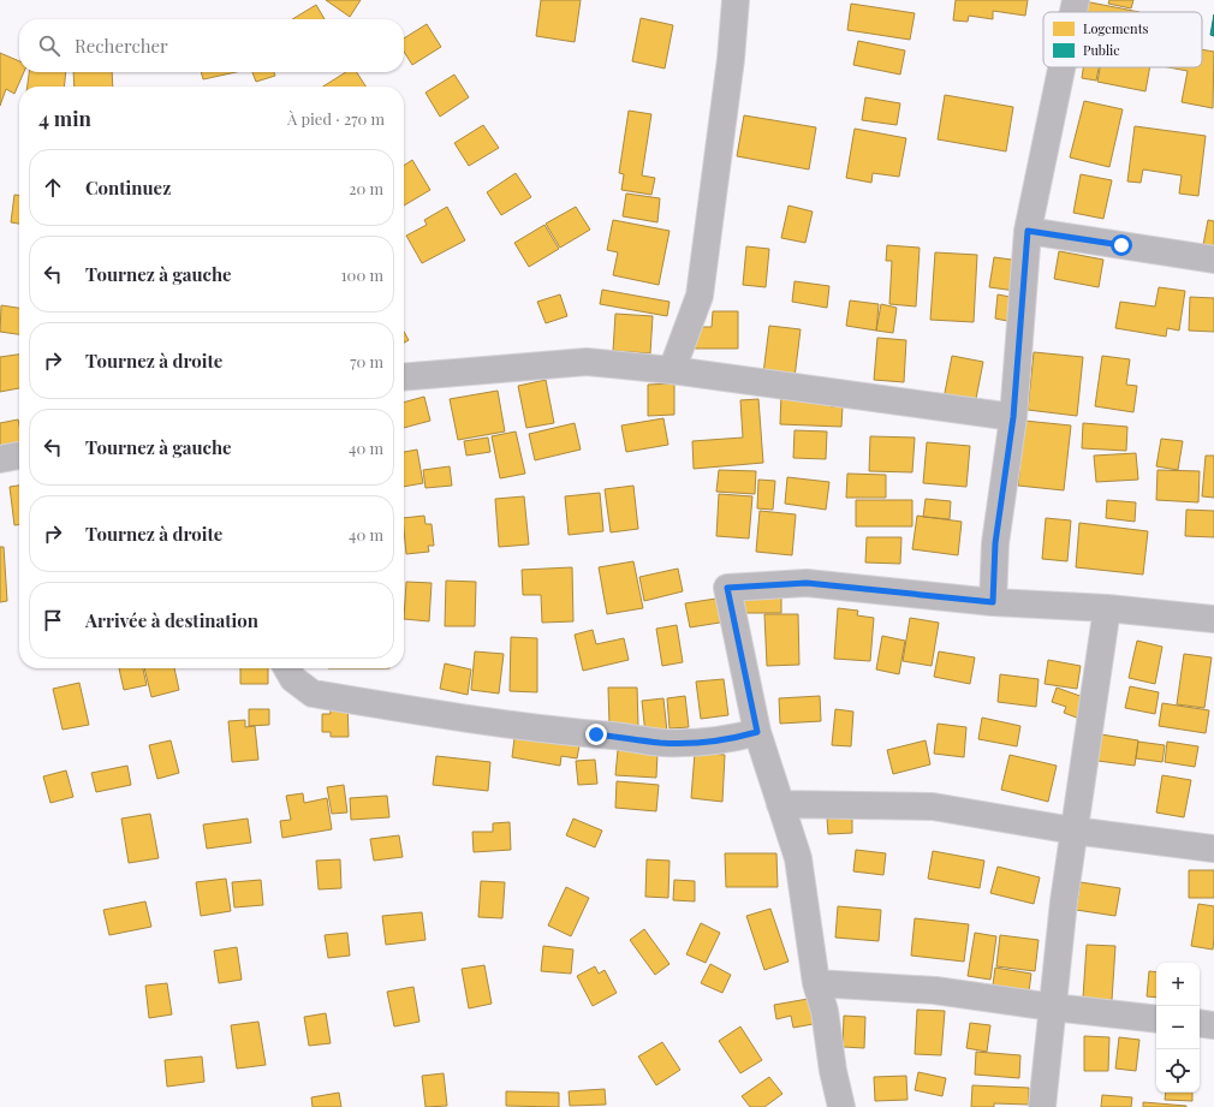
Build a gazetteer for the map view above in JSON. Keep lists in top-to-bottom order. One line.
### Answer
{"legend":["Logements","Public"],"page":{"search":"Rechercher","heading":["4 min","À pied · 270 m"],"list":[["Continuez","20 m"],["Tournez à gauche","100 m"],["Tournez à droite","70 m"],["Tournez à gauche","40 m"],["Tournez à droite","40 m"],"Arrivée à destination"],"map_buttons":["+","−"]}}
